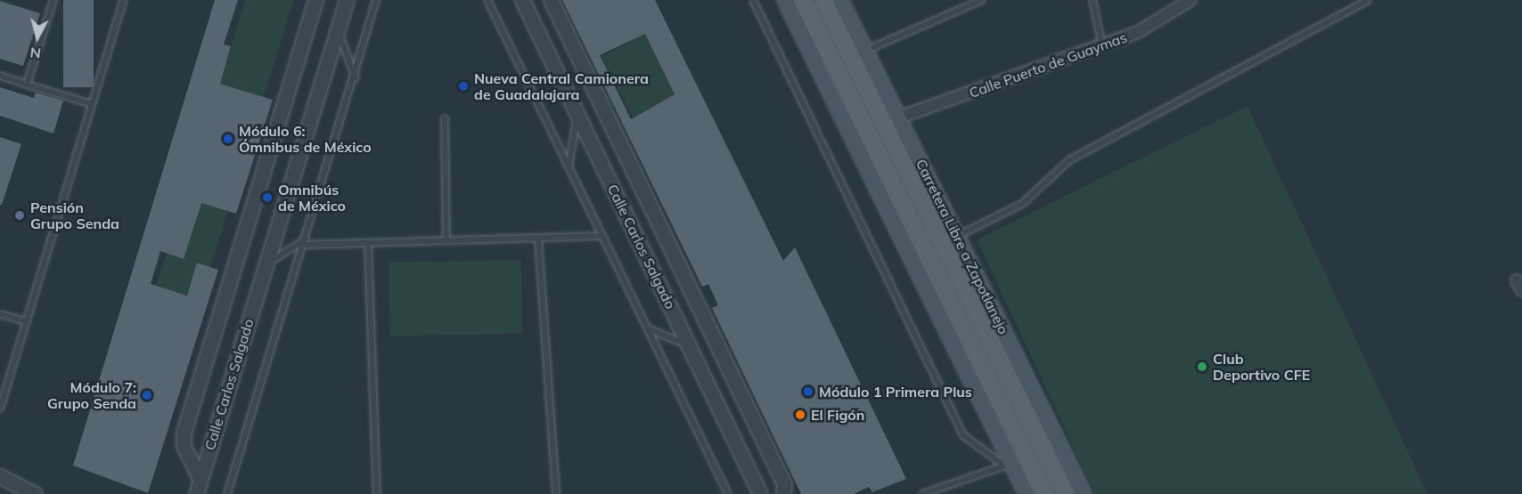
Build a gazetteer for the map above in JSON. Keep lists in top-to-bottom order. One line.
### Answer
{"streets":{"main road":["Carretera Libre a Zapotlanejo"],"street":["Calle Puerto de Guaymas","Calle Carlos Salgado"]},"crossings":[["Calle Puerto de Guaymas","Carretera Libre a Zapotlanejo"]],"places":["Nueva Central Camionera de Guadalajara","Módulo 6: Ómnibus de México","Omnibús de México","Pensión Grupo Senda","Club Deportivo CFE","Módulo 1 Primera Plus","Módulo 7: Grupo Senda","El Figón"],"north":"bottom"}
